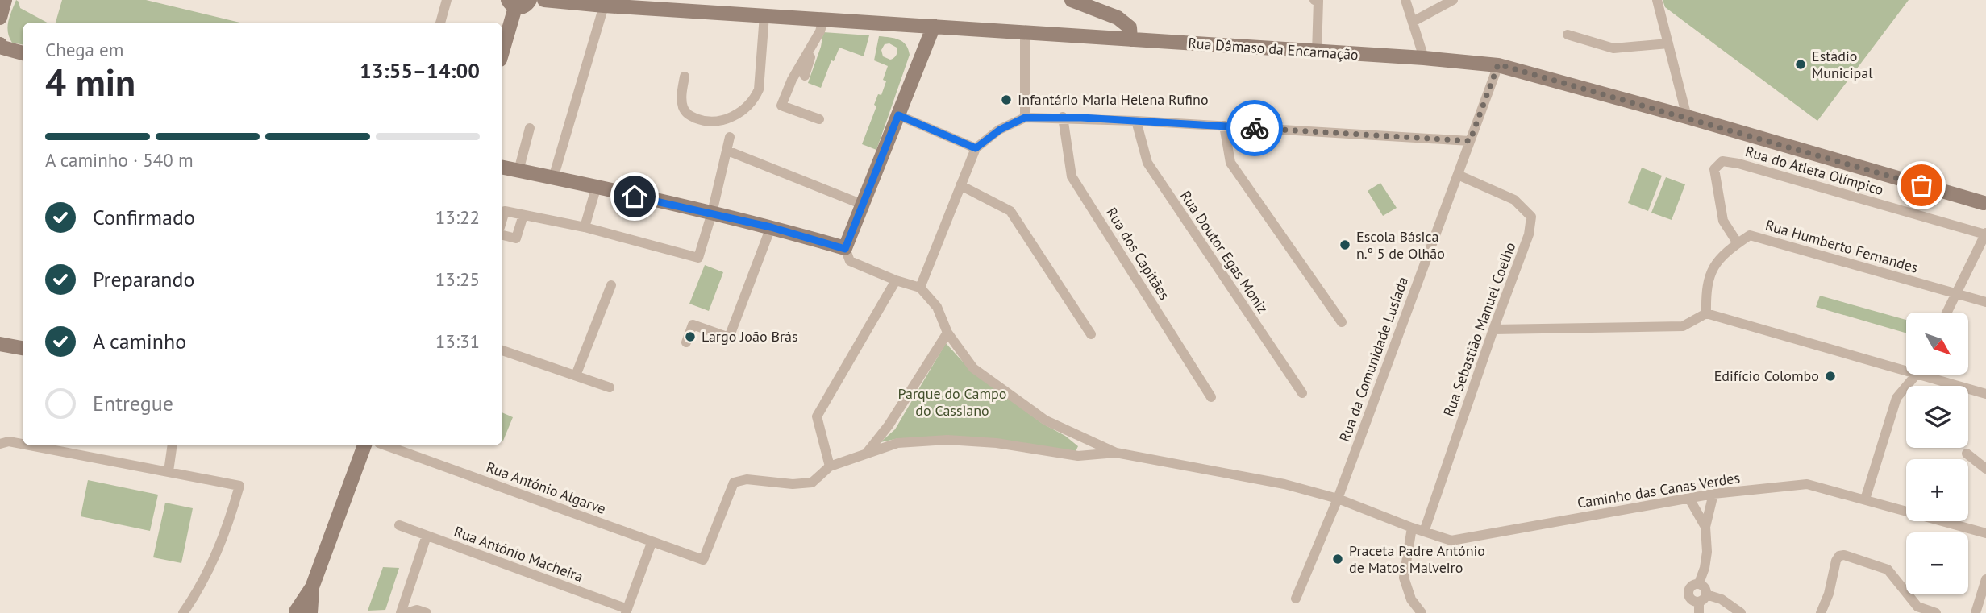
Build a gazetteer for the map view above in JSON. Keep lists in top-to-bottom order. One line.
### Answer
{"streets":{"main road":["Rua Dâmaso da Encarnação"],"street":["Rua do Atleta Olímpico","Rua Humberto Fernandes","Rua Doutor Egas Moniz","Rua dos Capitães","Rua Sebastião Manuel Coelho","Rua da Comunidade Lusíada","Rua António Algarve","Caminho das Canas Verdes","Rua António Macheira"]},"crossings":[["Rua Dâmaso da Encarnação","Rua da Comunidade Lusíada"],["Rua do Atleta Olímpico","Rua Humberto Fernandes"],["Rua Sebastião Manuel Coelho","Rua da Comunidade Lusíada"],["Rua Sebastião Manuel Coelho","Caminho das Canas Verdes"],["Rua da Comunidade Lusíada","Caminho das Canas Verdes"]],"parks":["Parque do Campo do Cassiano"],"places":["Estádio Municipal","Infantário Maria Helena Rufino","Escola Básica n.º 5 de Olhão","Largo João Brás","Edifício Colombo","Praceta Padre António de Matos Malveiro"],"north":"bottom right","page":{"heading":["4 min","Chega em","13:55–14:00"],"bar":"A caminho · 540 m","list":[["Confirmado","13:22"],["Preparando","13:25"],["A caminho","13:31"],"Entregue"],"map_buttons":["+","−"]}}
